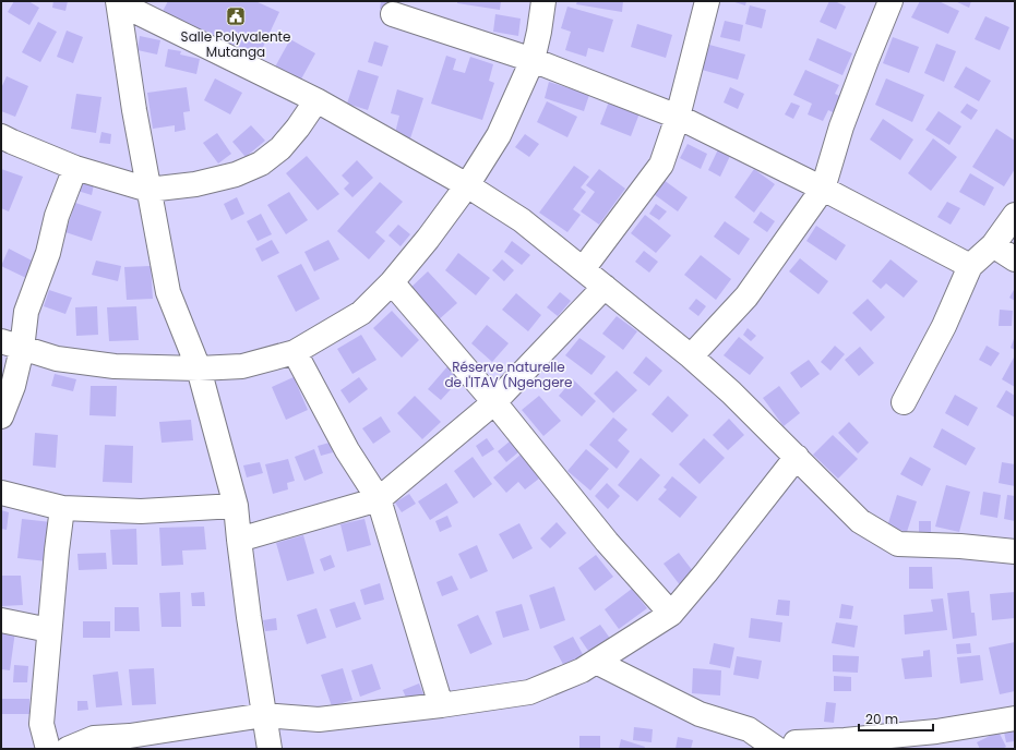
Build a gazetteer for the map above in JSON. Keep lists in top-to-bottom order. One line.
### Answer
{"parks":["Réserve naturelle de l'ITAV (Ngengere"],"places":{"public building":["Salle Polyvalente Mutanga"]},"scale_bar":"20 m"}
